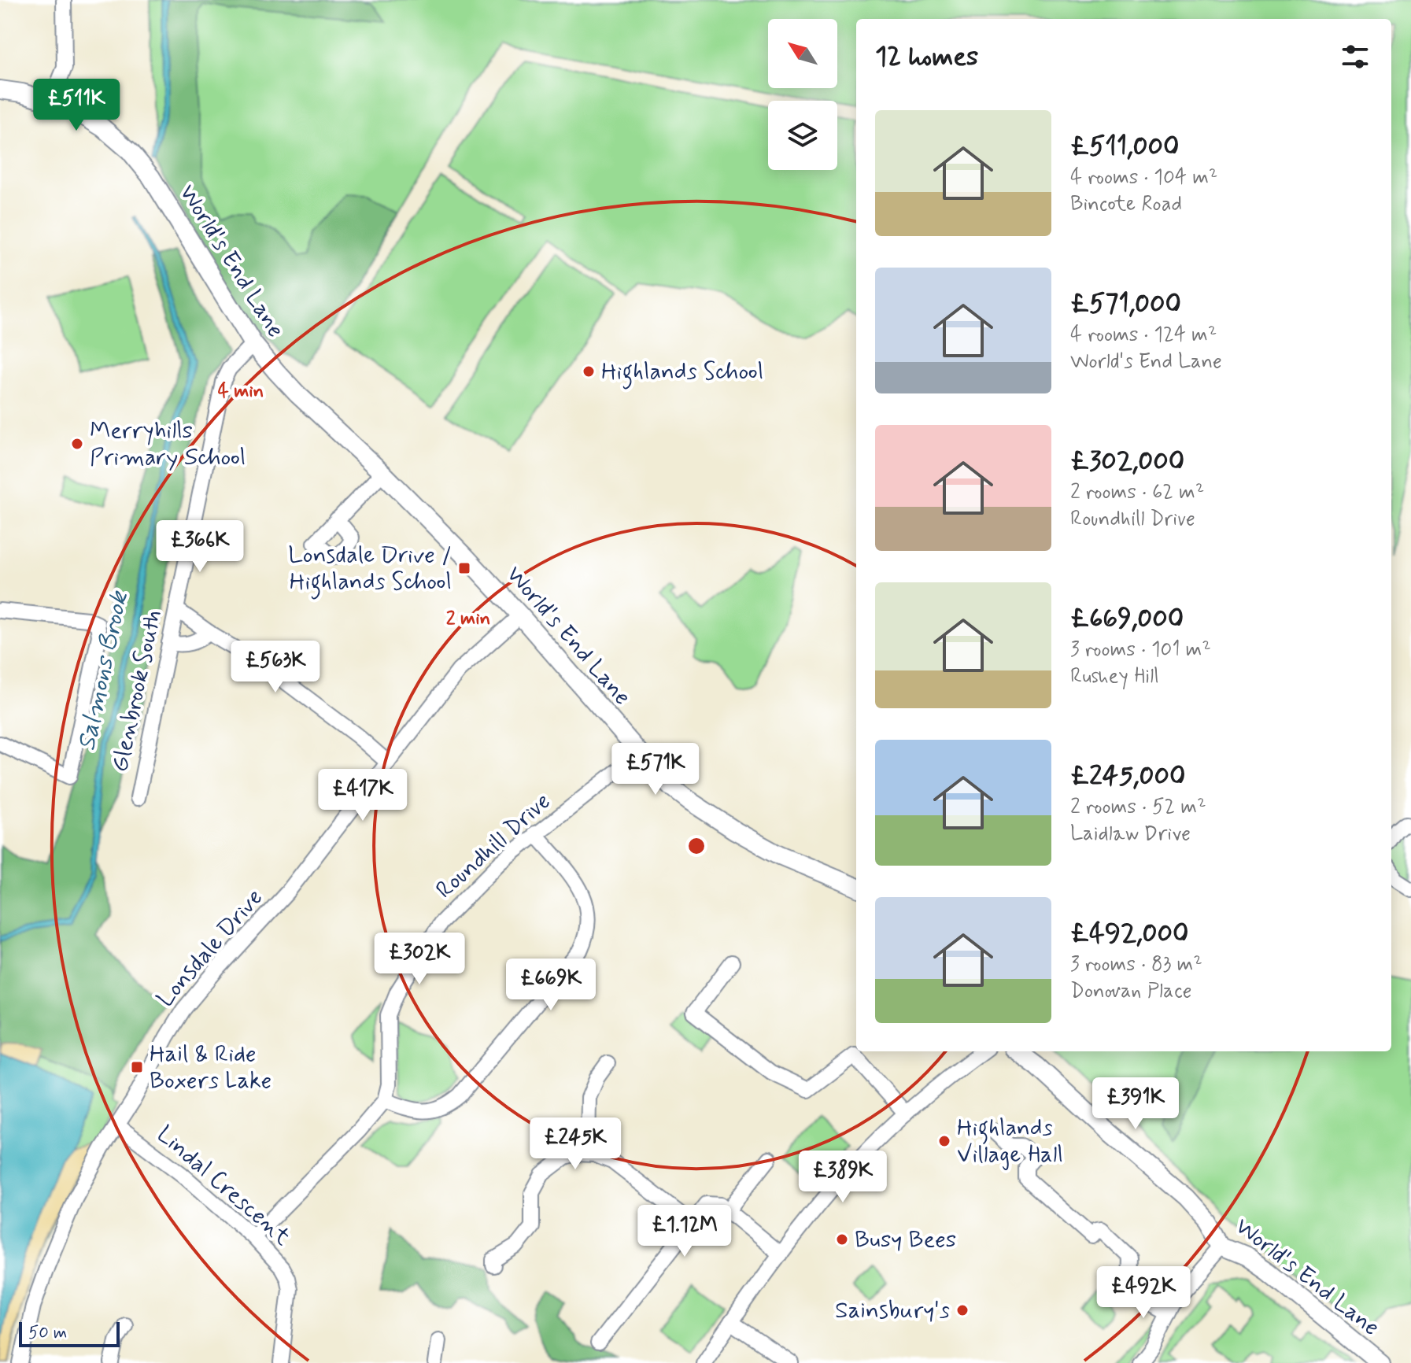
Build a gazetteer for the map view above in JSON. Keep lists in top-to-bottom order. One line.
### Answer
{"streets":{"street":["World's End Lane","Glenbrook South","Roundhill Drive","Lonsdale Drive","Lindal Crescent"]},"crossings":[["World's End Lane","Glenbrook South"],["World's End Lane","Roundhill Drive"],["World's End Lane","Lonsdale Drive"],["Lonsdale Drive","Lindal Crescent"]],"water":["Salmons Brook"],"places":{"other":["Highlands School","Merryhills Primary School","Highlands Village Hall","Busy Bees","Sainsbury's"],"transit":["Lonsdale Drive / Highlands School","Hail & Ride Boxers Lake"]},"scale_bar":"50 m","north":"top left","page":{"heading":"12 homes","price":["£511K","£366K","£563K","£571K","£417K","£302K","£669K","£391K","£245K","£389K","£1.12M","£492K"],"list":[{"name":"£511,000","note":"4 rooms · 104 m² · Bincote Road"},{"name":"£571,000","note":"4 rooms · 124 m² · World's End Lane"},{"name":"£302,000","note":"2 rooms · 62 m² · Roundhill Drive"},{"name":"£669,000","note":"3 rooms · 101 m² · Rushey Hill"},{"name":"£245,000","note":"2 rooms · 52 m² · Laidlaw Drive"},{"name":"£492,000","note":"3 rooms · 83 m² · Donovan Place"}],"scale":"50 m"},"rings":["4 min","2 min"]}
